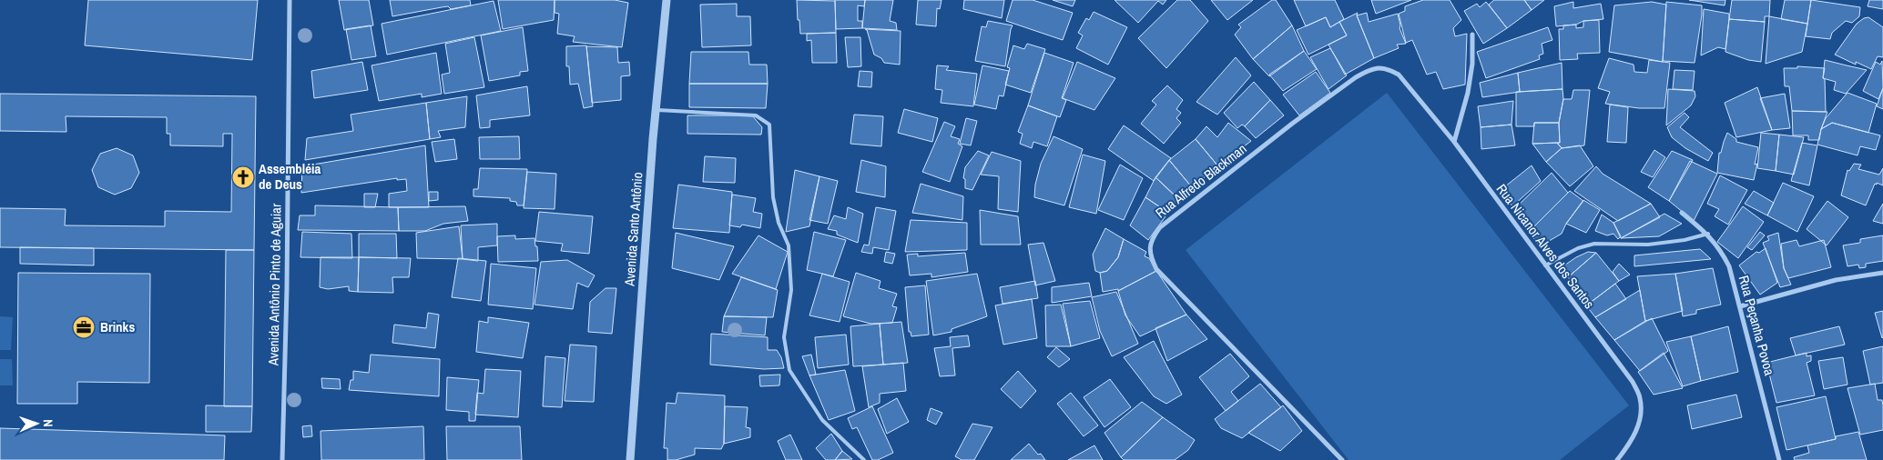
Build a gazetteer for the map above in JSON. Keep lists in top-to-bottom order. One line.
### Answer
{"streets":{"street":["Rua Alfredo Blackman","Avenida Santo Antônio","Rua Nicanor Alves dos Santos","Avenida Antônio Pinto de Aguiar","Rua Peçanha Povoa"]},"crossings":[["Rua Alfredo Blackman","Rua Nicanor Alves dos Santos"]],"places":{"church":["Assembléia de Deus"],"office":["Brinks"]},"north":"right"}
